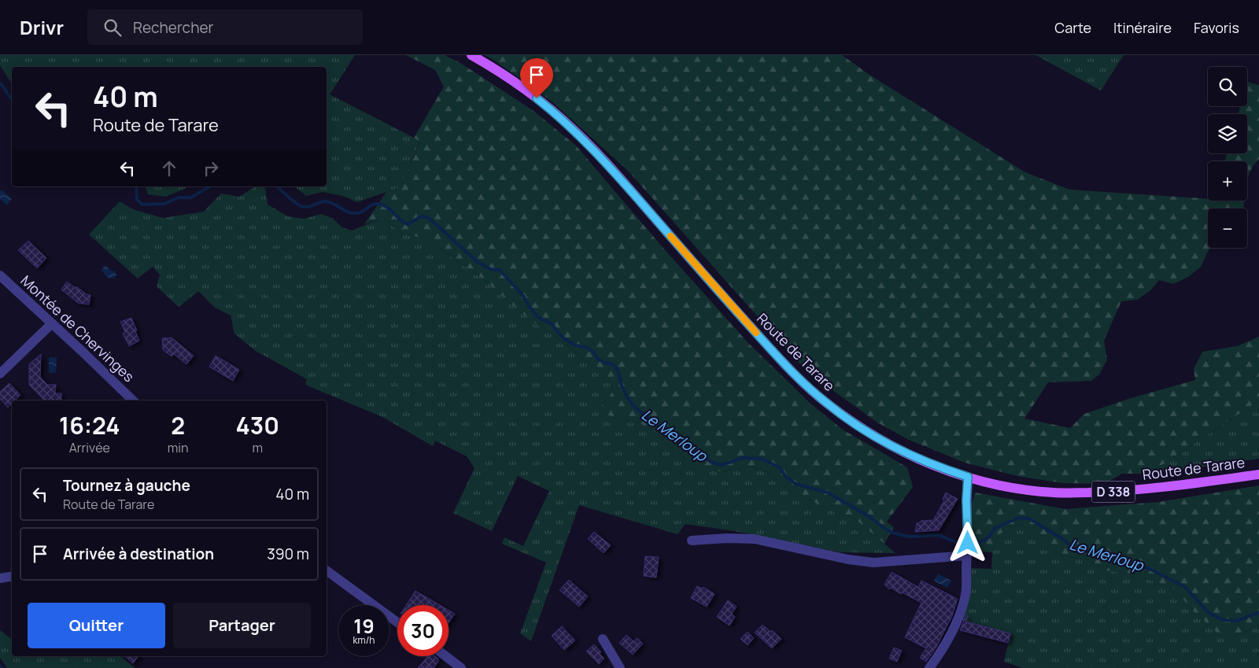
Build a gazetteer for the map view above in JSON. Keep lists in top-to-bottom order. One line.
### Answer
{"streets":{"main road":["Route de Tarare","D 338"],"street":["Montée de Chervinges"]},"water":["Le Merloup"],"page":{"header":"Drivr","search":"Rechercher","nav":["Carte","Itinéraire","Favoris"],"map_buttons":["+","−"],"turn":["40 m","Route de Tarare"],"eta":["16:24","Arrivée","2","min","430","m"],"list":[{"name":"Tournez à gauche","note":"Route de Tarare","value":"40 m"},{"name":"Arrivée à destination","value":"390 m"}],"buttons":["Quitter","Partager"],"speed":"19 km/h","limit":"30"}}
